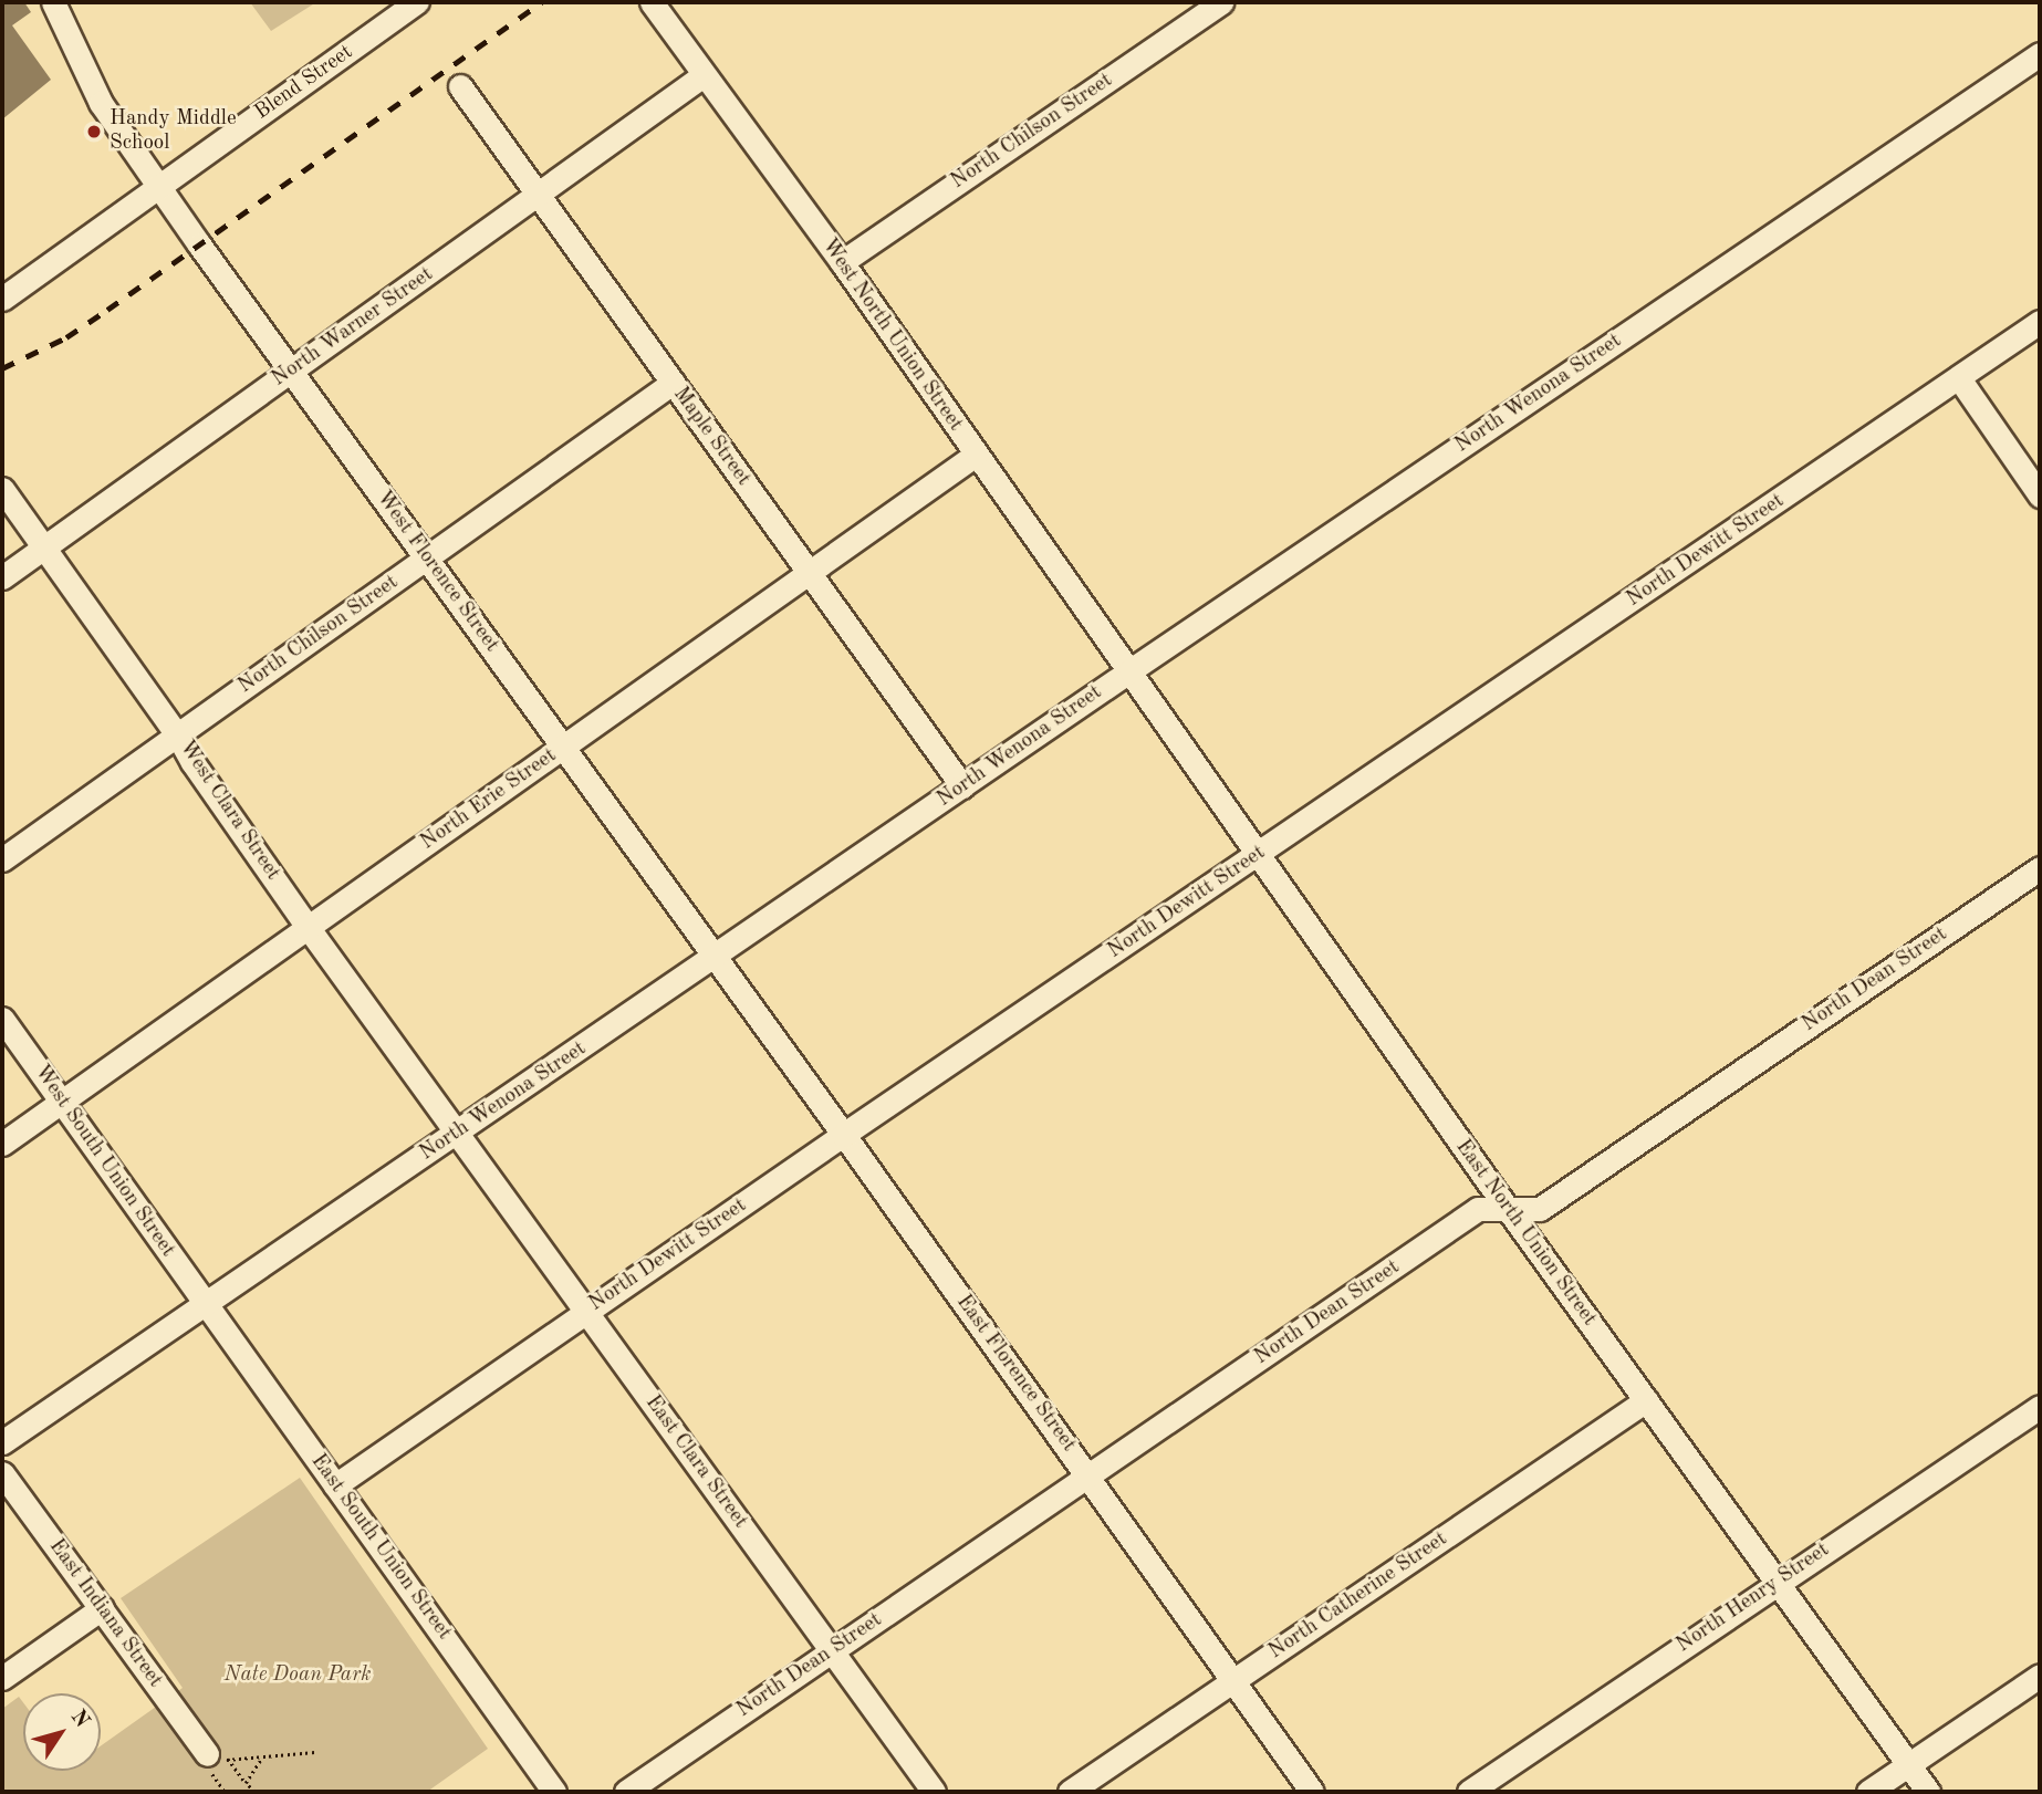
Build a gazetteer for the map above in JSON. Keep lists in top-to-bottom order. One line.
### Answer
{"streets":{"street":["Blend Street","North Chilson Street","North Warner Street","West North Union Street","North Wenona Street","Maple Street","North Dewitt Street","West Florence Street","North Erie Street","West Clara Street","North Dean Street","West South Union Street","East North Union Street","East Florence Street","East Clara Street","East South Union Street","North Catherine Street","North Henry Street","East Indiana Street"]},"crossings":[["Blend Street","West Florence Street"],["North Chilson Street","West North Union Street"],["North Chilson Street","Maple Street"],["North Chilson Street","West Florence Street"],["North Chilson Street","West Clara Street"],["North Warner Street","West North Union Street"],["North Warner Street","Maple Street"],["North Warner Street","West Florence Street"],["North Warner Street","West Clara Street"],["West North Union Street","North Wenona Street"],["West North Union Street","North Erie Street"],["West North Union Street","East North Union Street"],["North Wenona Street","Maple Street"],["North Wenona Street","West Florence Street"],["North Wenona Street","West Clara Street"],["North Wenona Street","West South Union Street"],["North Wenona Street","East North Union Street"],["North Wenona Street","East Florence Street"],["North Wenona Street","East Clara Street"],["North Wenona Street","East South Union Street"],["Maple Street","North Erie Street"],["North Dewitt Street","East North Union Street"],["North Dewitt Street","East Florence Street"],["North Dewitt Street","East Clara Street"],["North Dewitt Street","East South Union Street"],["West Florence Street","North Erie Street"],["West Florence Street","East Florence Street"],["North Erie Street","West Clara Street"],["North Erie Street","West South Union Street"],["West Clara Street","East Clara Street"],["North Dean Street","East North Union Street"],["North Dean Street","East Florence Street"],["North Dean Street","East Clara Street"],["West South Union Street","East South Union Street"],["East North Union Street","North Catherine Street"],["East North Union Street","North Henry Street"],["East Florence Street","North Catherine Street"]],"parks":["Nate Doan Park"],"places":["Handy Middle School"],"north":"top right"}
